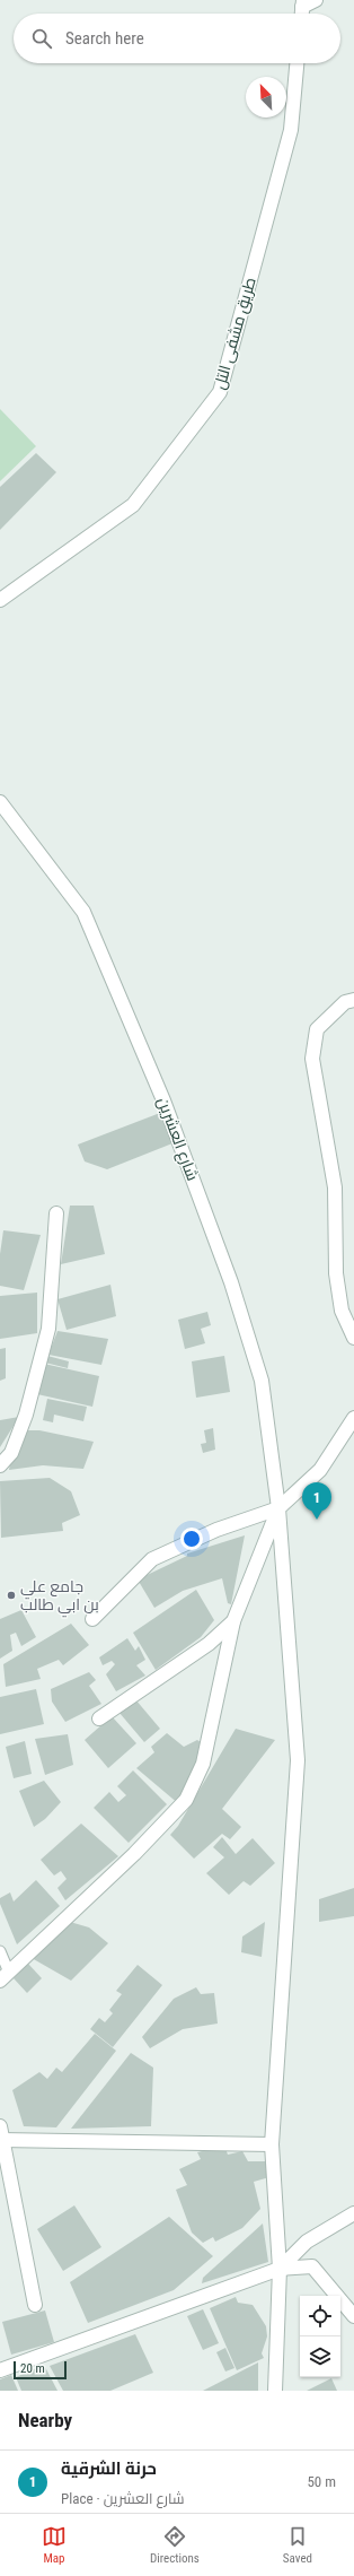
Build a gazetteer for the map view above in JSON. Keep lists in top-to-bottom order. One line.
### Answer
{"streets":{"street":["طريق مشفى التل","شارع العشرين"]},"places":["جامع علي بن ابي طالب"],"scale_bar":"20 m","north":"top left","page":{"search":"Search here","pins":"1","scale":"20 m","heading":"Nearby","list":[{"mark":"1","name":"حرنة الشرقية","note":"Place · شارع العشرين","value":"50 m"}],"nav":["Map","Directions","Saved"]}}
